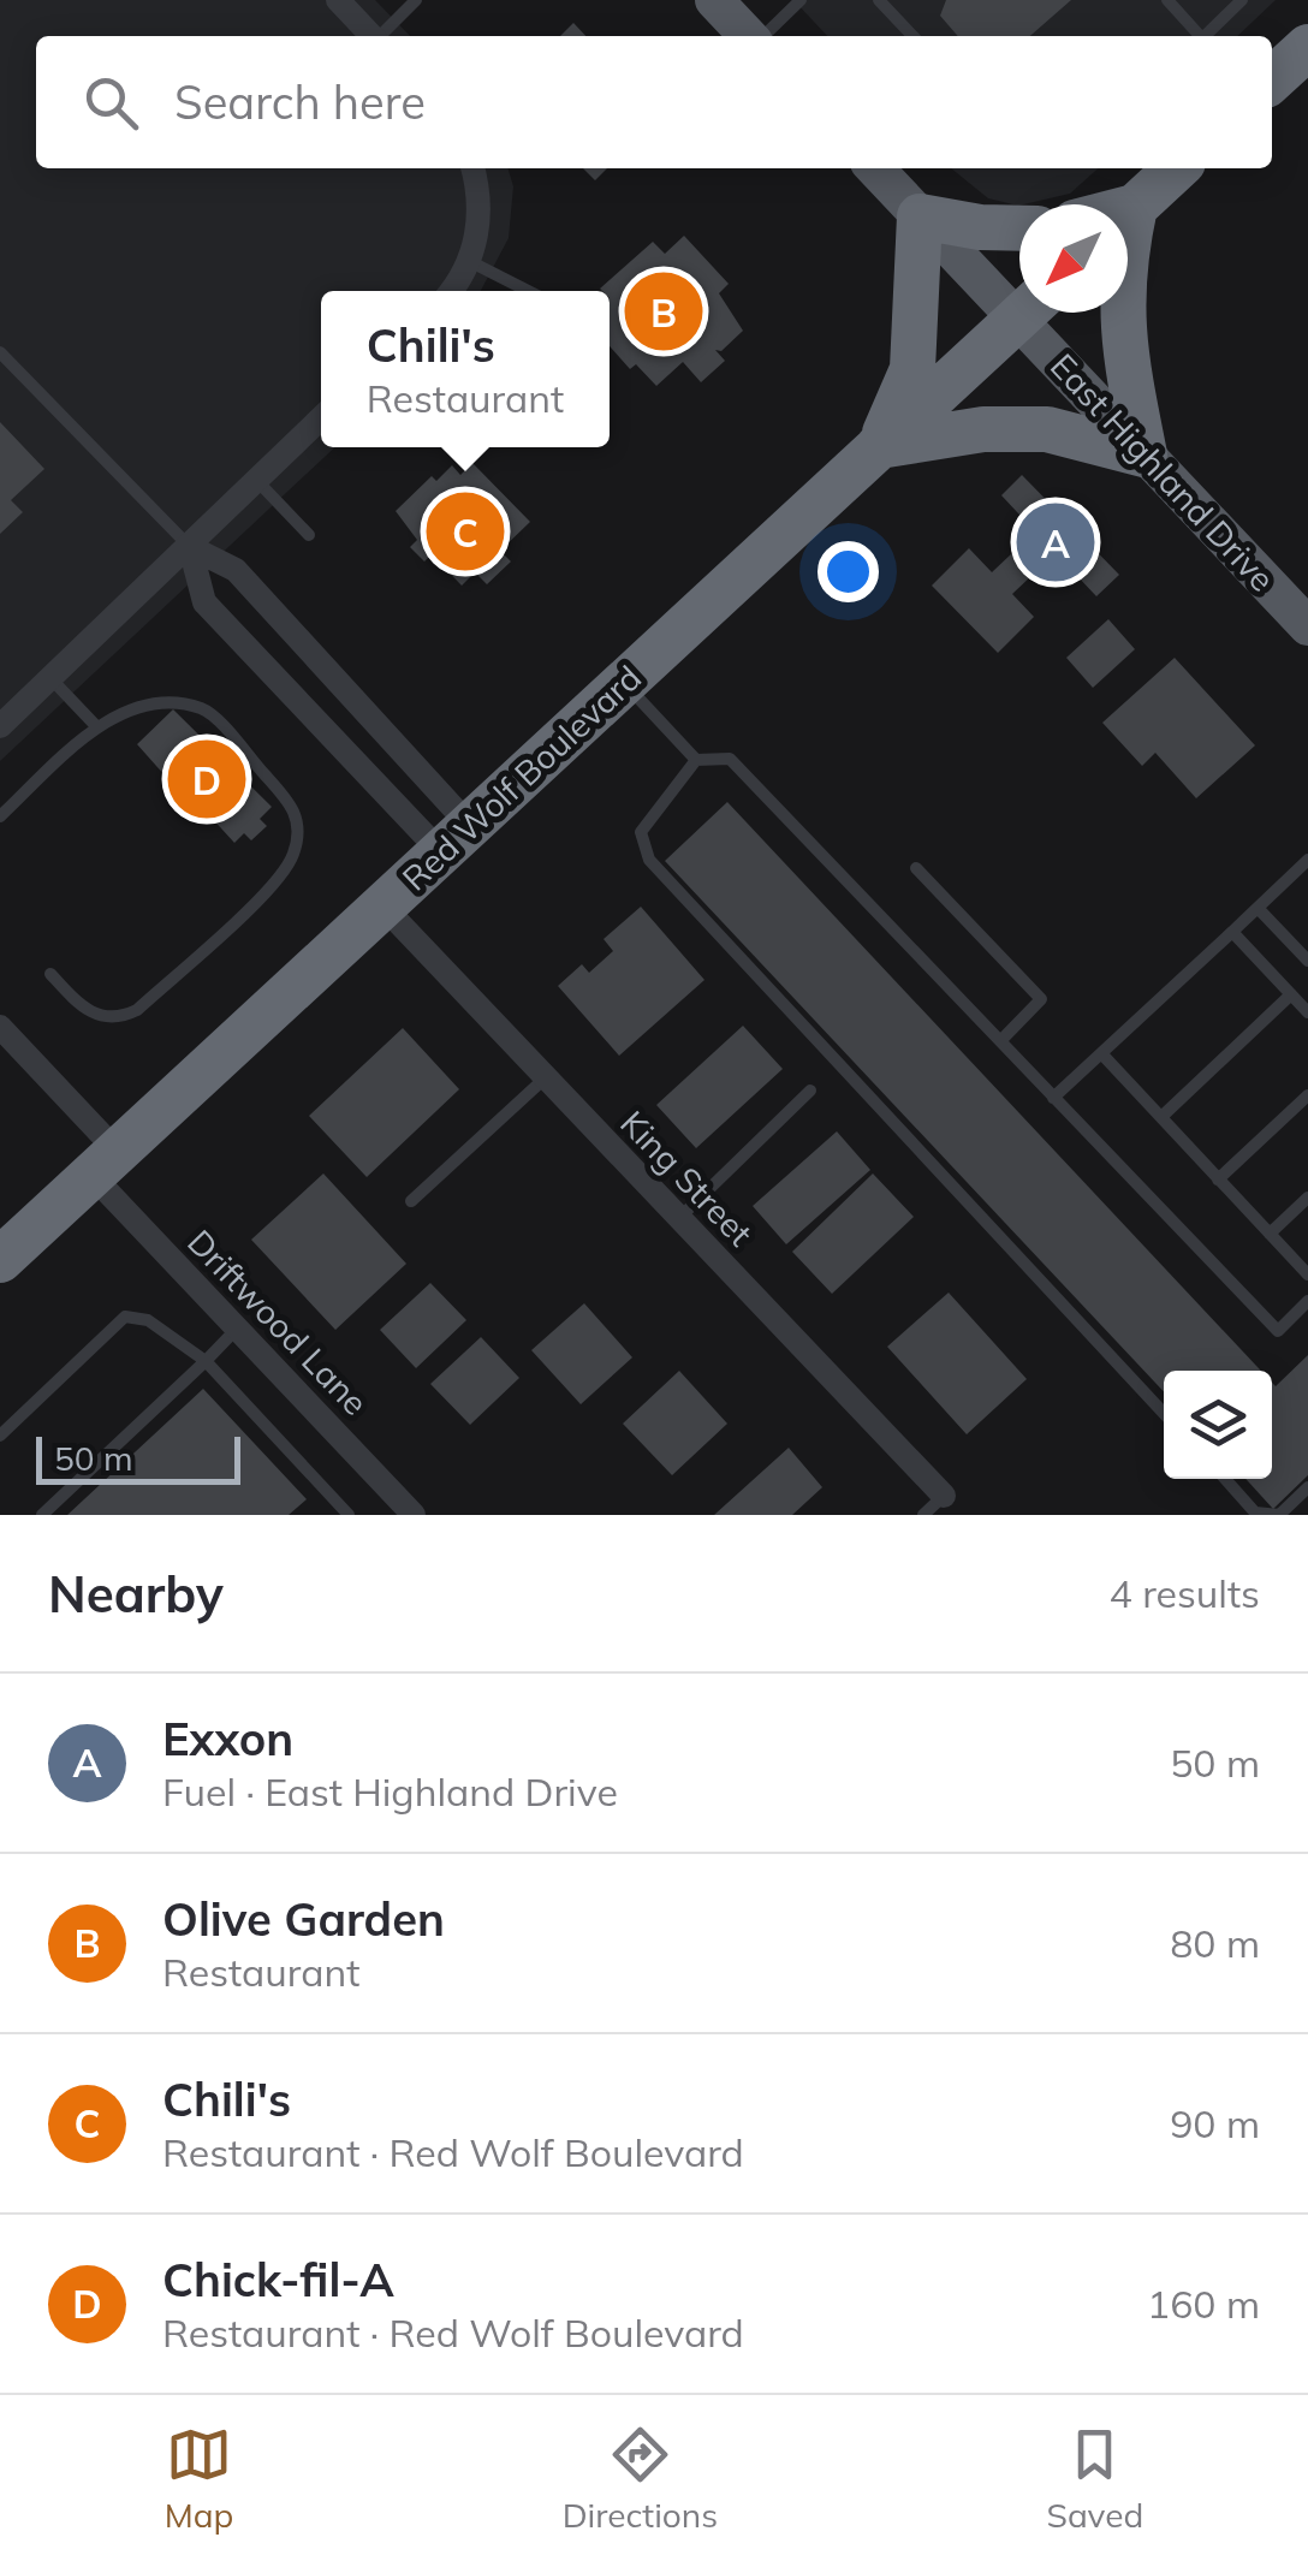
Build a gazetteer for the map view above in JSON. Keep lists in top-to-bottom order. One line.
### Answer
{"streets":{"highway":["Red Wolf Boulevard"],"main road":["East Highland Drive"],"street":["King Street","Driftwood Lane"]},"crossings":[["Red Wolf Boulevard","King Street"],["Red Wolf Boulevard","Driftwood Lane"]],"scale_bar":"50 m","north":"bottom left","page":{"search":"Search here","pins":["B","C","A","D"],"popup":["Chili's","Restaurant"],"scale":"50 m","heading":["Nearby","4 results"],"list":[{"mark":"A","name":"Exxon","note":"Fuel · East Highland Drive","value":"50 m"},{"mark":"B","name":"Olive Garden","note":"Restaurant","value":"80 m"},{"mark":"C","name":"Chili's","note":"Restaurant · Red Wolf Boulevard","value":"90 m"},{"mark":"D","name":"Chick-fil-A","note":"Restaurant · Red Wolf Boulevard","value":"160 m"}],"nav":["Map","Directions","Saved"]}}
